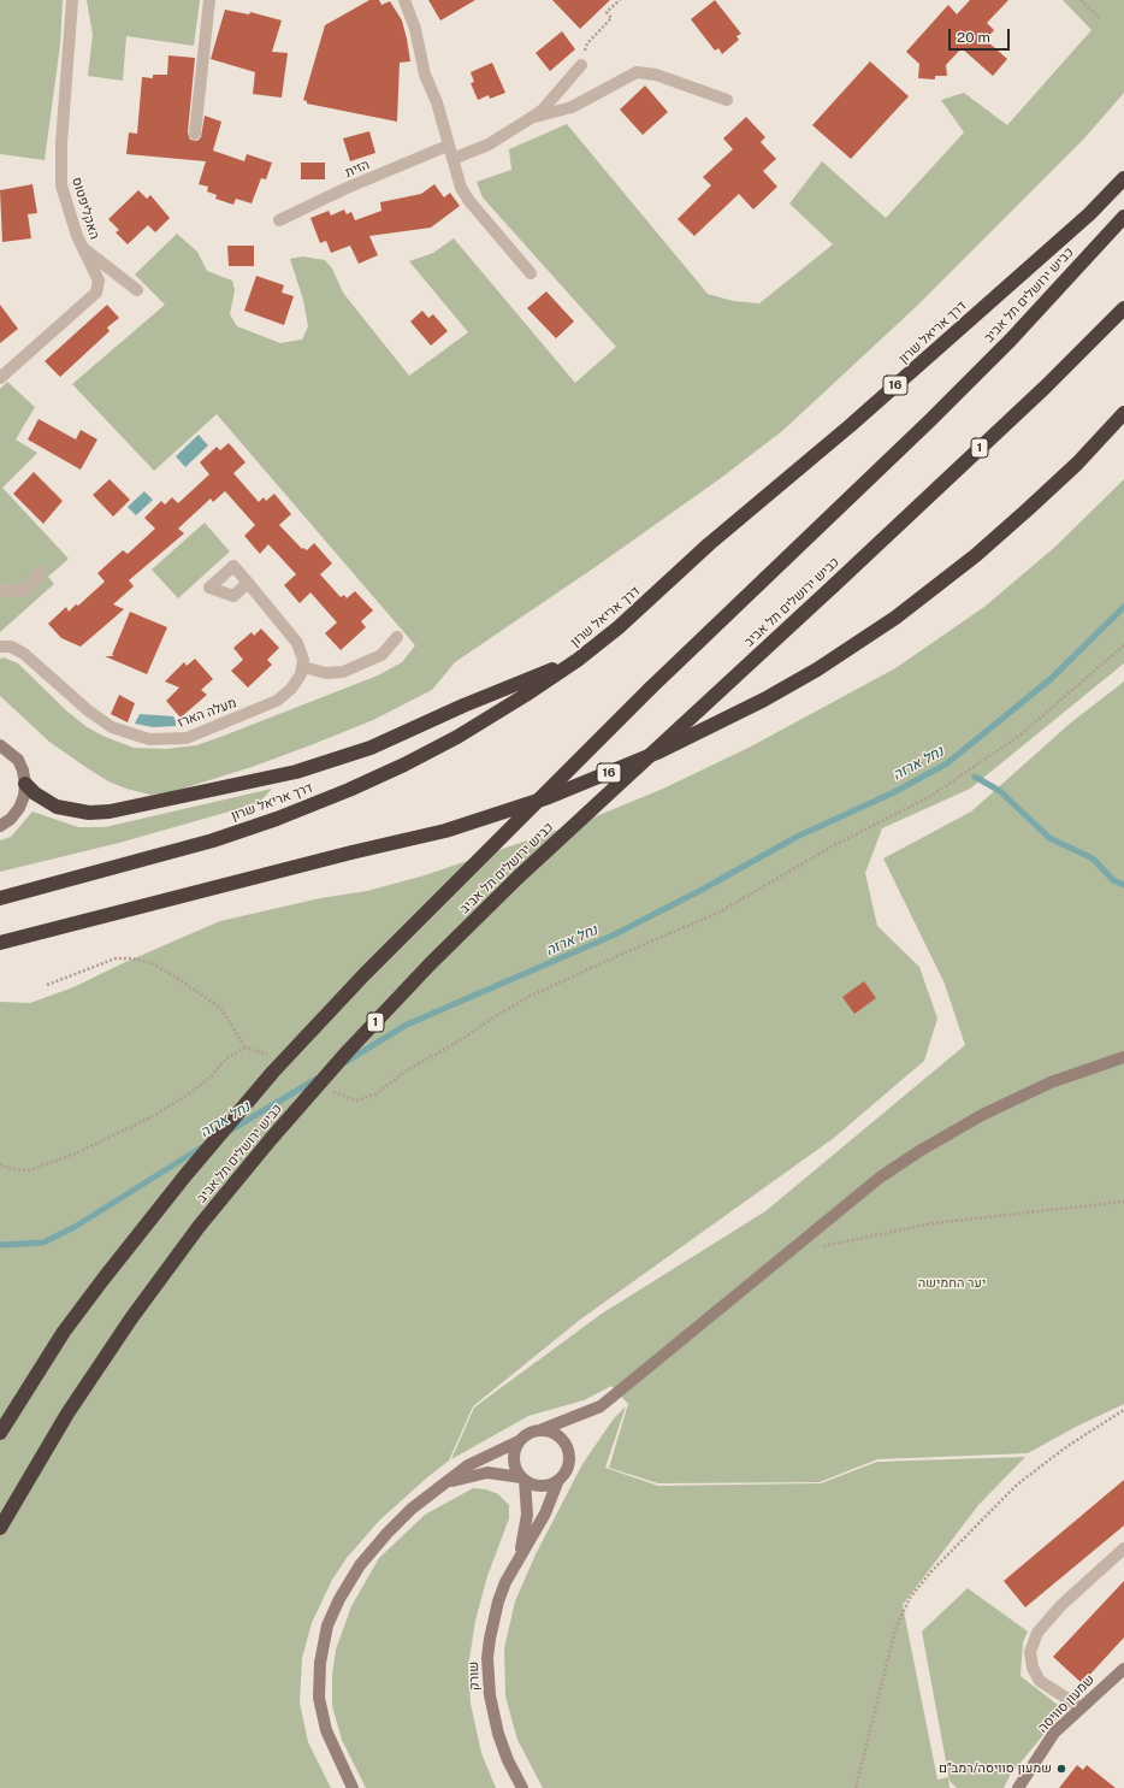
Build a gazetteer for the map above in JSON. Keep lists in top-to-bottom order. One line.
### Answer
{"streets":{"highway":["כביש ירושלים תל אביב","דרך אריאל שרון","16","1"],"main road":["שורק","שמעון סוויסה"],"street":["הזית","האקליפטוס","מעלה הארז"]},"water":["נחל ארזה"],"parks":["יער החמישה"],"places":["שמעון סוויסה/רמב״ם"],"scale_bar":"20 m"}
